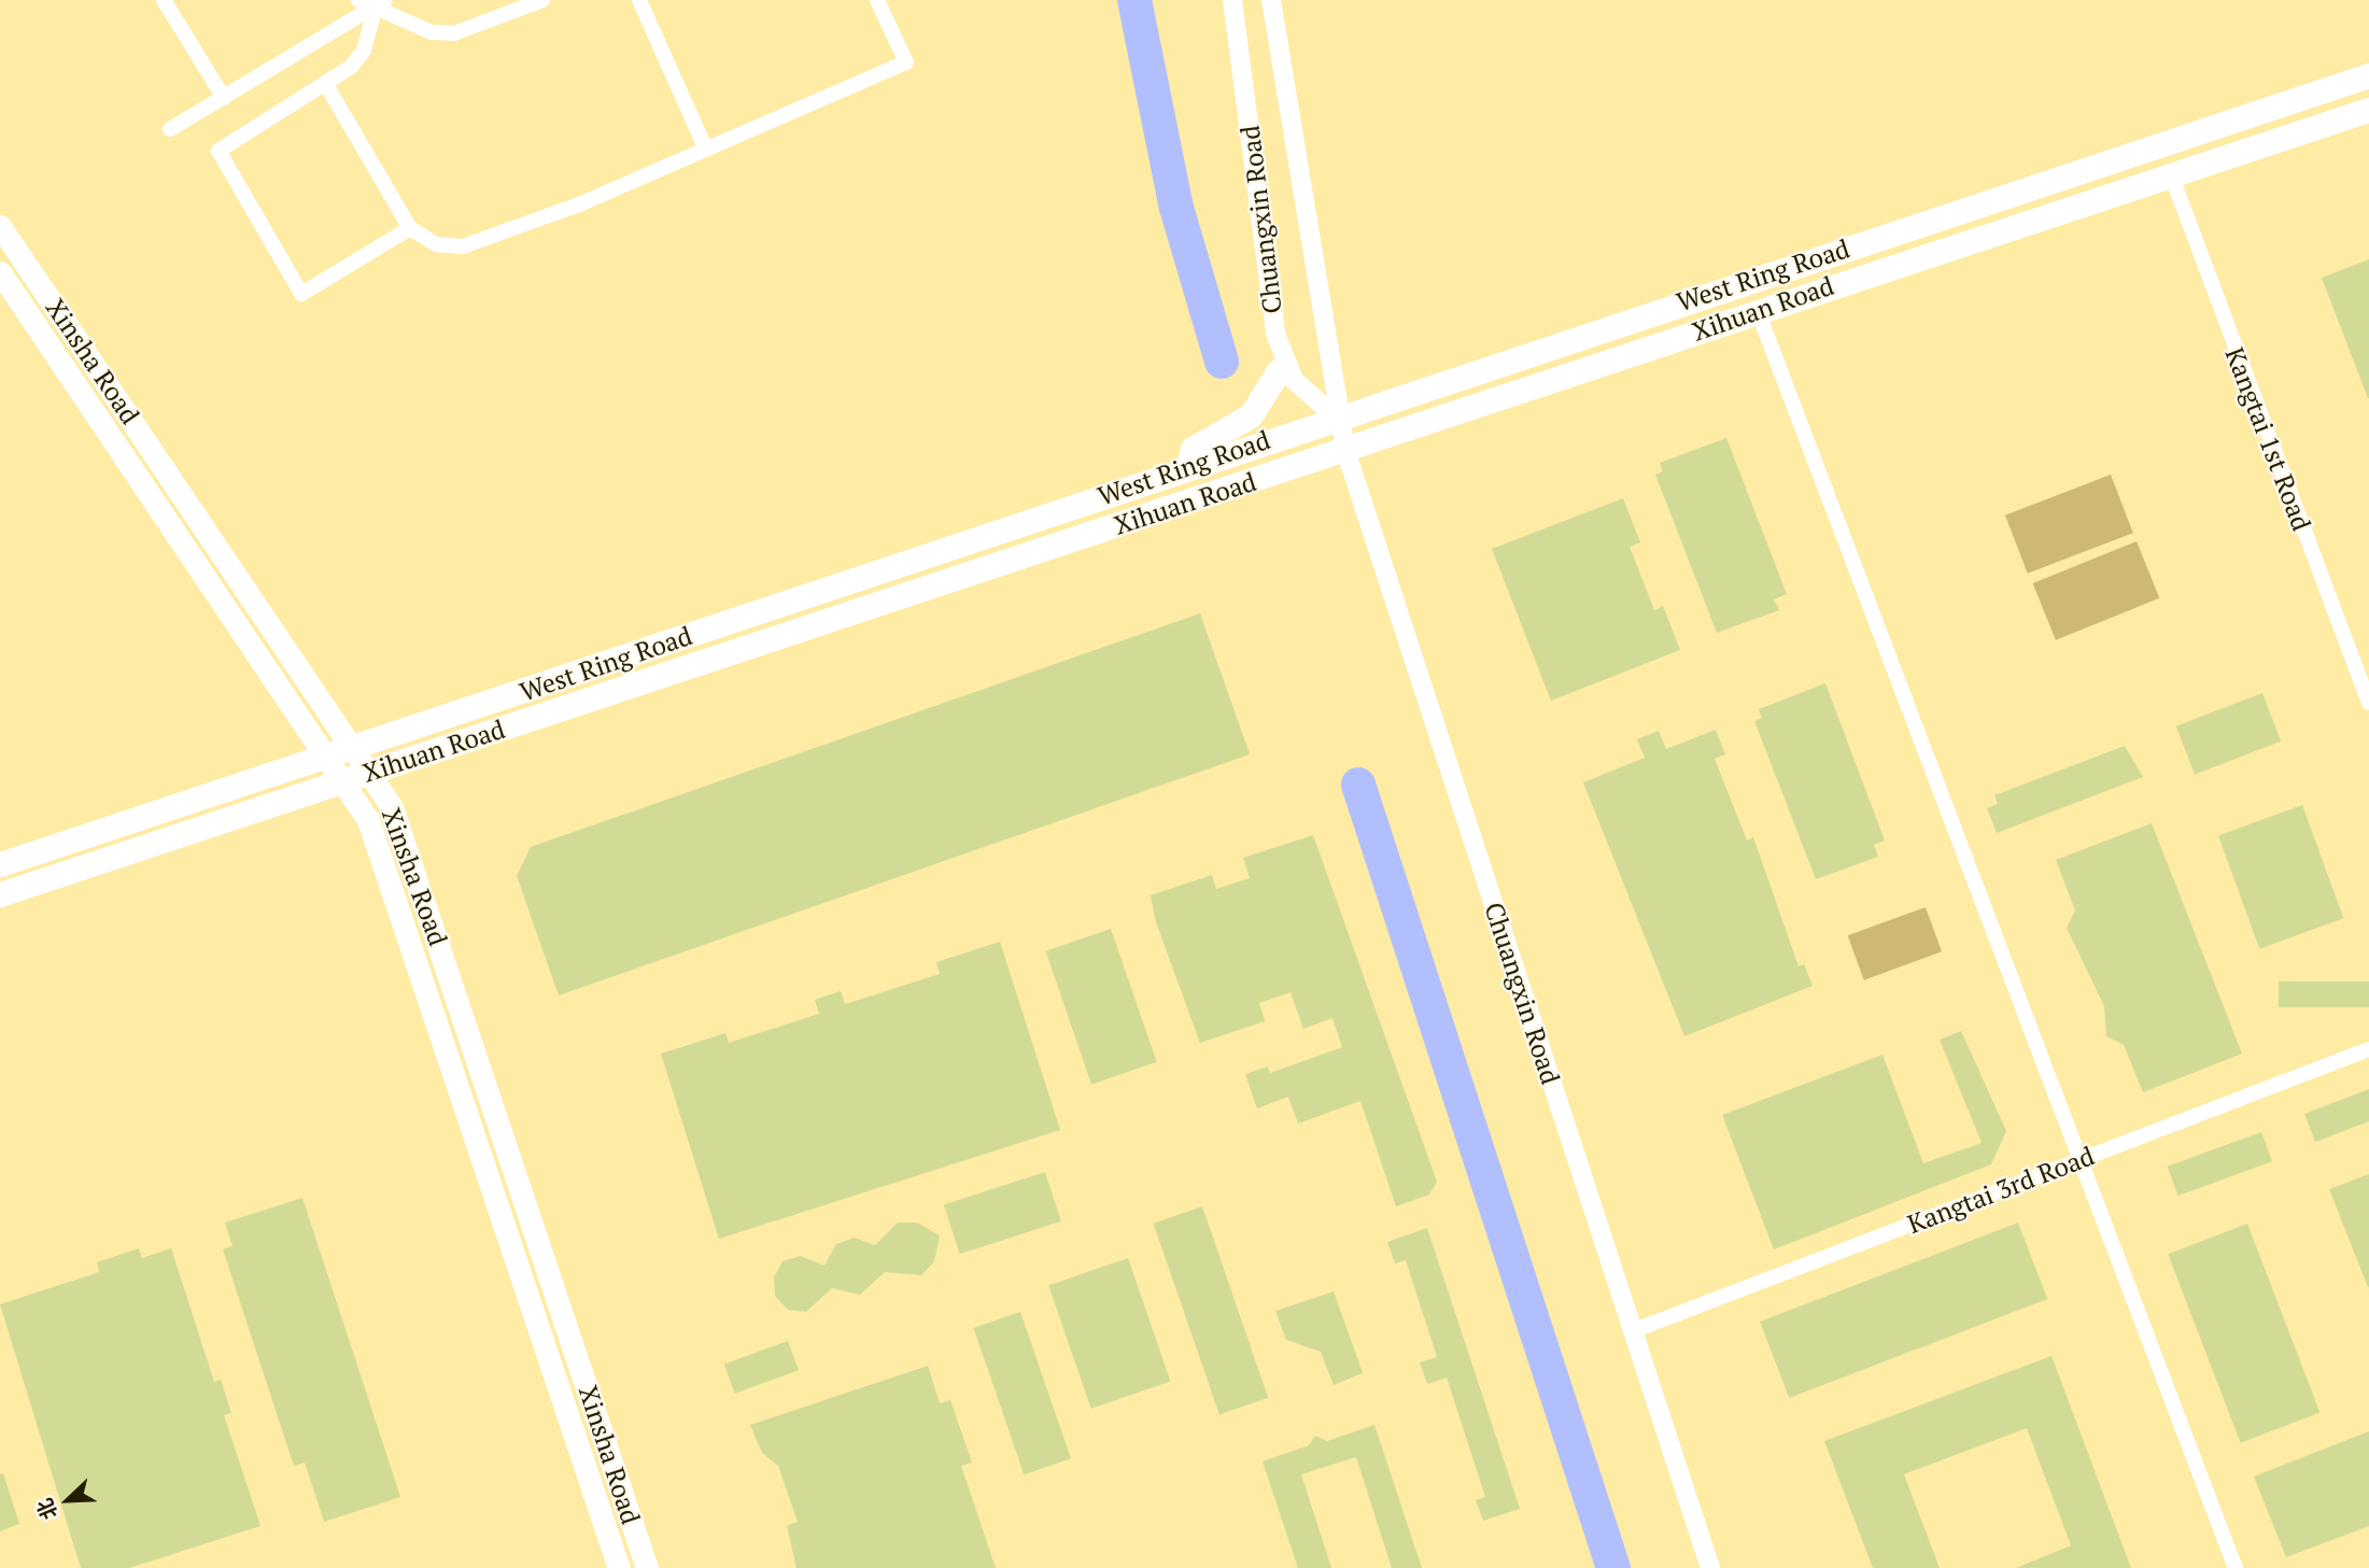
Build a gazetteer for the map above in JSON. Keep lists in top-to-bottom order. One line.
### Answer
{"streets":{"main road":["West Ring Road","Xihuan Road","Xinsha Road"],"street":["Chuangxin Road","Kangtai 1st Road","Kangtai 3rd Road"]},"crossings":[["Chuangxin Road","West Ring Road"],["Chuangxin Road","Xihuan Road"],["Chuangxin Road","Kangtai 3rd Road"],["West Ring Road","Xinsha Road"],["Xihuan Road","Xinsha Road"],["Xihuan Road","Kangtai 1st Road"]],"north":"bottom left"}
